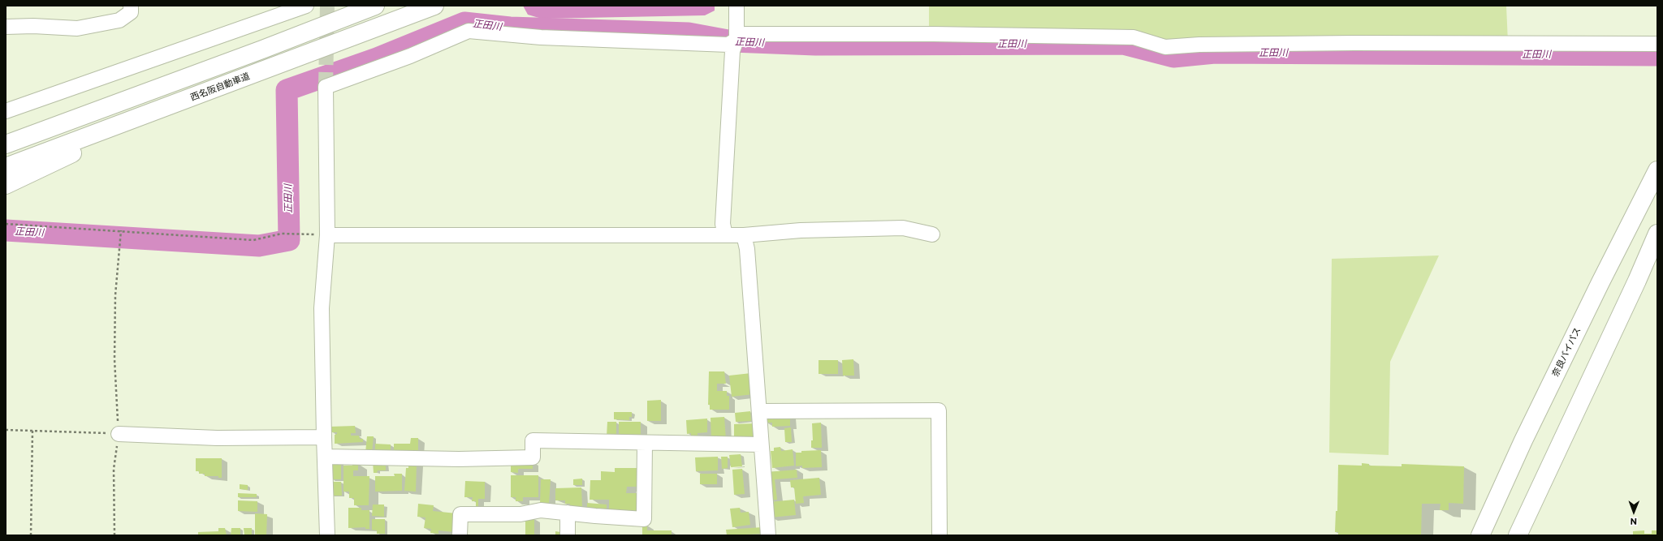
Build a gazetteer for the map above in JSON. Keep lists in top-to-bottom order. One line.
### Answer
{"streets":{"highway":["西名阪自動車道","奈良バイパス"]},"water":["正田川"],"north":"bottom"}
